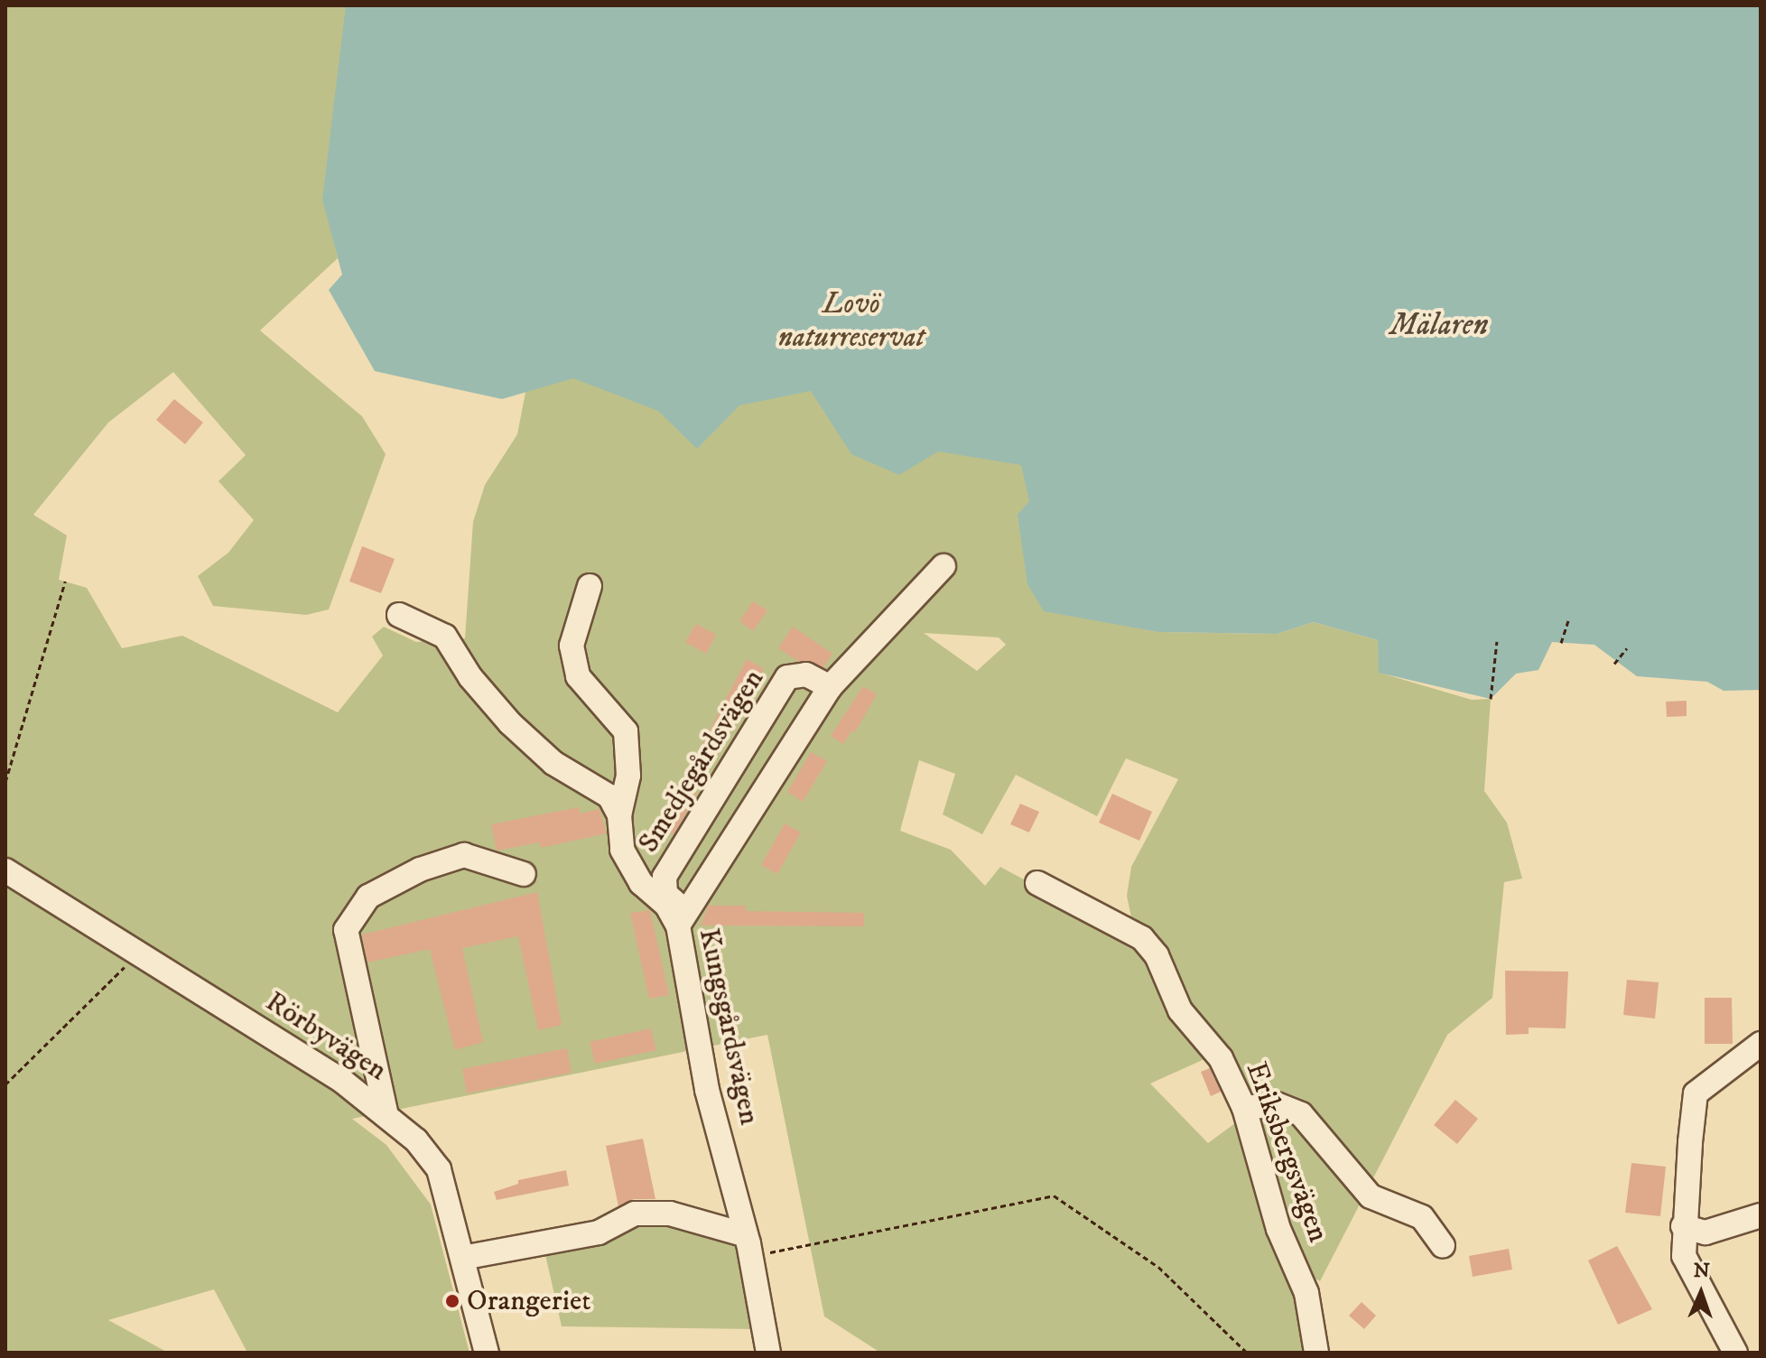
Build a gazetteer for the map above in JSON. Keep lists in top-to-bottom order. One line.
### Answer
{"streets":{"street":["Smedjegårdsvägen","Kungsgårdsvägen","Rörbyvägen","Eriksbergsvägen"]},"crossings":[["Smedjegårdsvägen","Kungsgårdsvägen"]],"water":["Mälaren"],"parks":["Lovö naturreservat"],"places":["Orangeriet"],"north":"top"}
